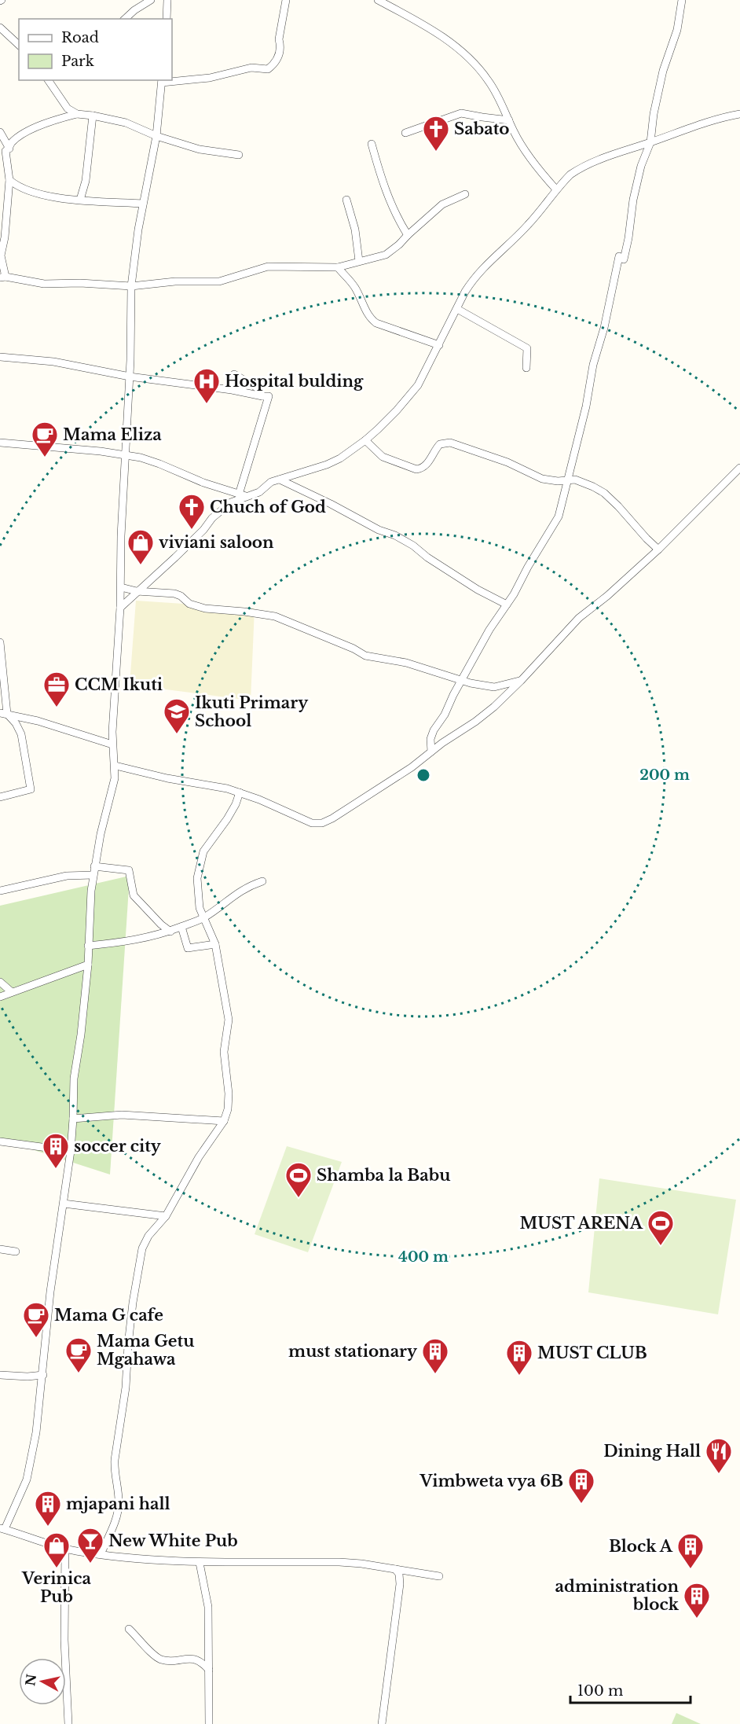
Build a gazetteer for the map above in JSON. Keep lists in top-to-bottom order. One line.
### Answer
{"places":{"church":["Sabato","Chuch of God"],"hospital":["Hospital bulding"],"cafe":["Mama Eliza","Mama G cafe","Mama Getu Mgahawa"],"shop":["viviani saloon","Verinica Pub"],"office":["CCM Ikuti"],"school or university":["Ikuti Primary School"],"building":["soccer city","must stationary","MUST CLUB","Vimbweta vya 6B","mjapani hall","Block A","administration block"],"sports":["Shamba la Babu","MUST ARENA"],"restaurant":["Dining Hall"],"bar":["New White Pub"]},"legend":["Road","Park"],"scale_bar":"100 m","north":"left","rings":["200 m","400 m"]}
